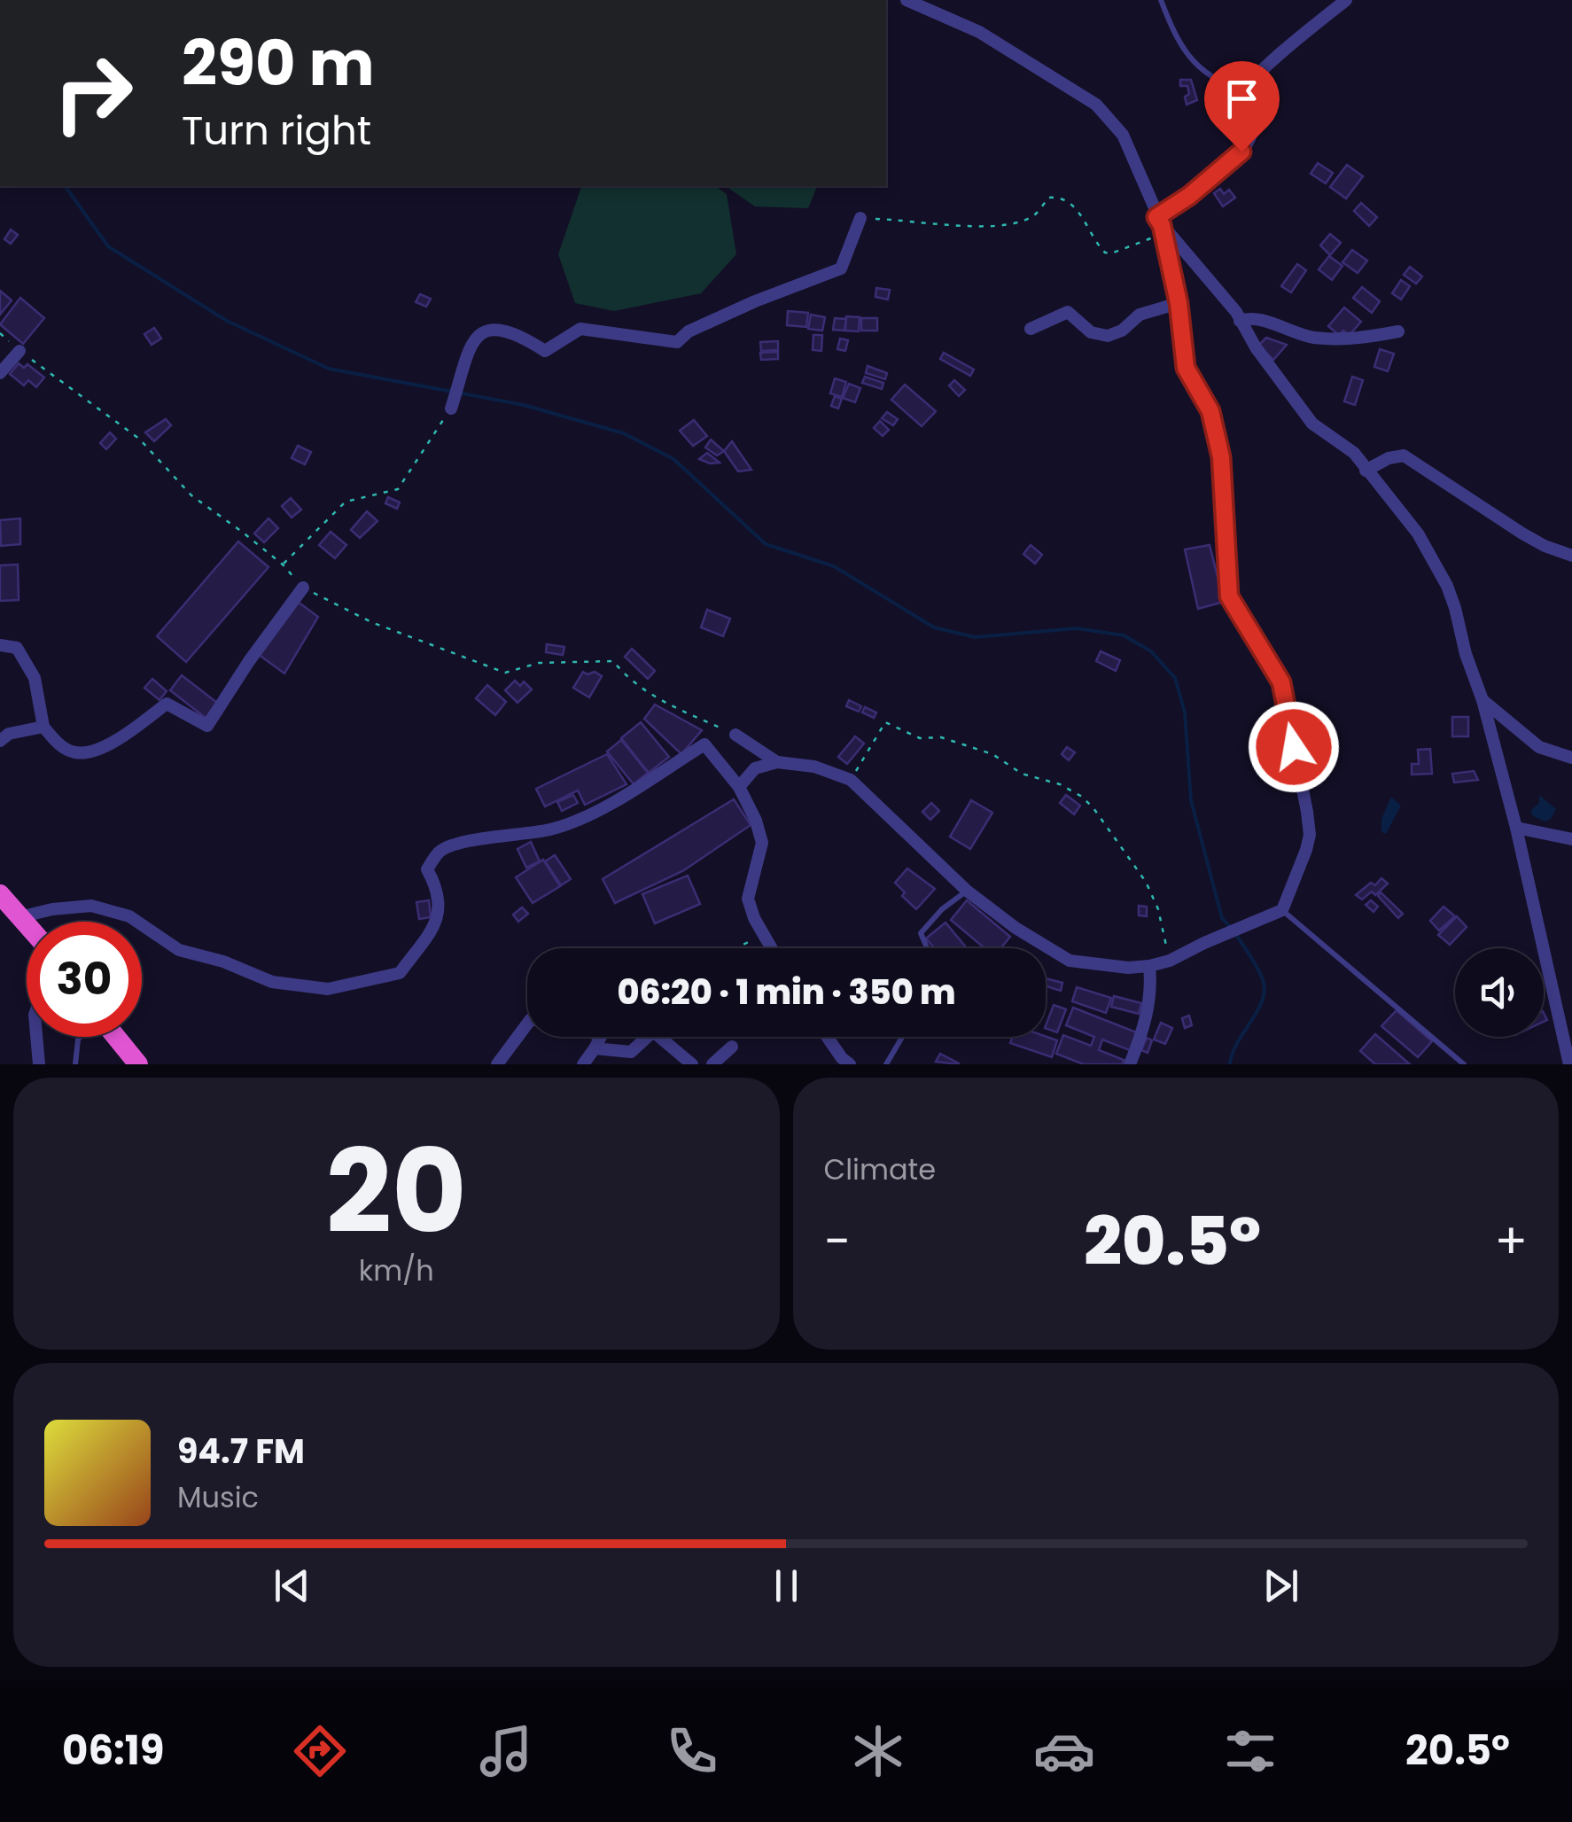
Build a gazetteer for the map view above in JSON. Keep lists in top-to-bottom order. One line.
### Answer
{"page":{"turn":["290 m","Turn right"],"limit":"30","trip":"06:20 · 1 min · 350 m","tile":[["20","km/h"],"Climate"],"heat":["−","20.5°","+"],"song":["94.7 FM","Music"],"tabs":["06:19","20.5°"]}}
